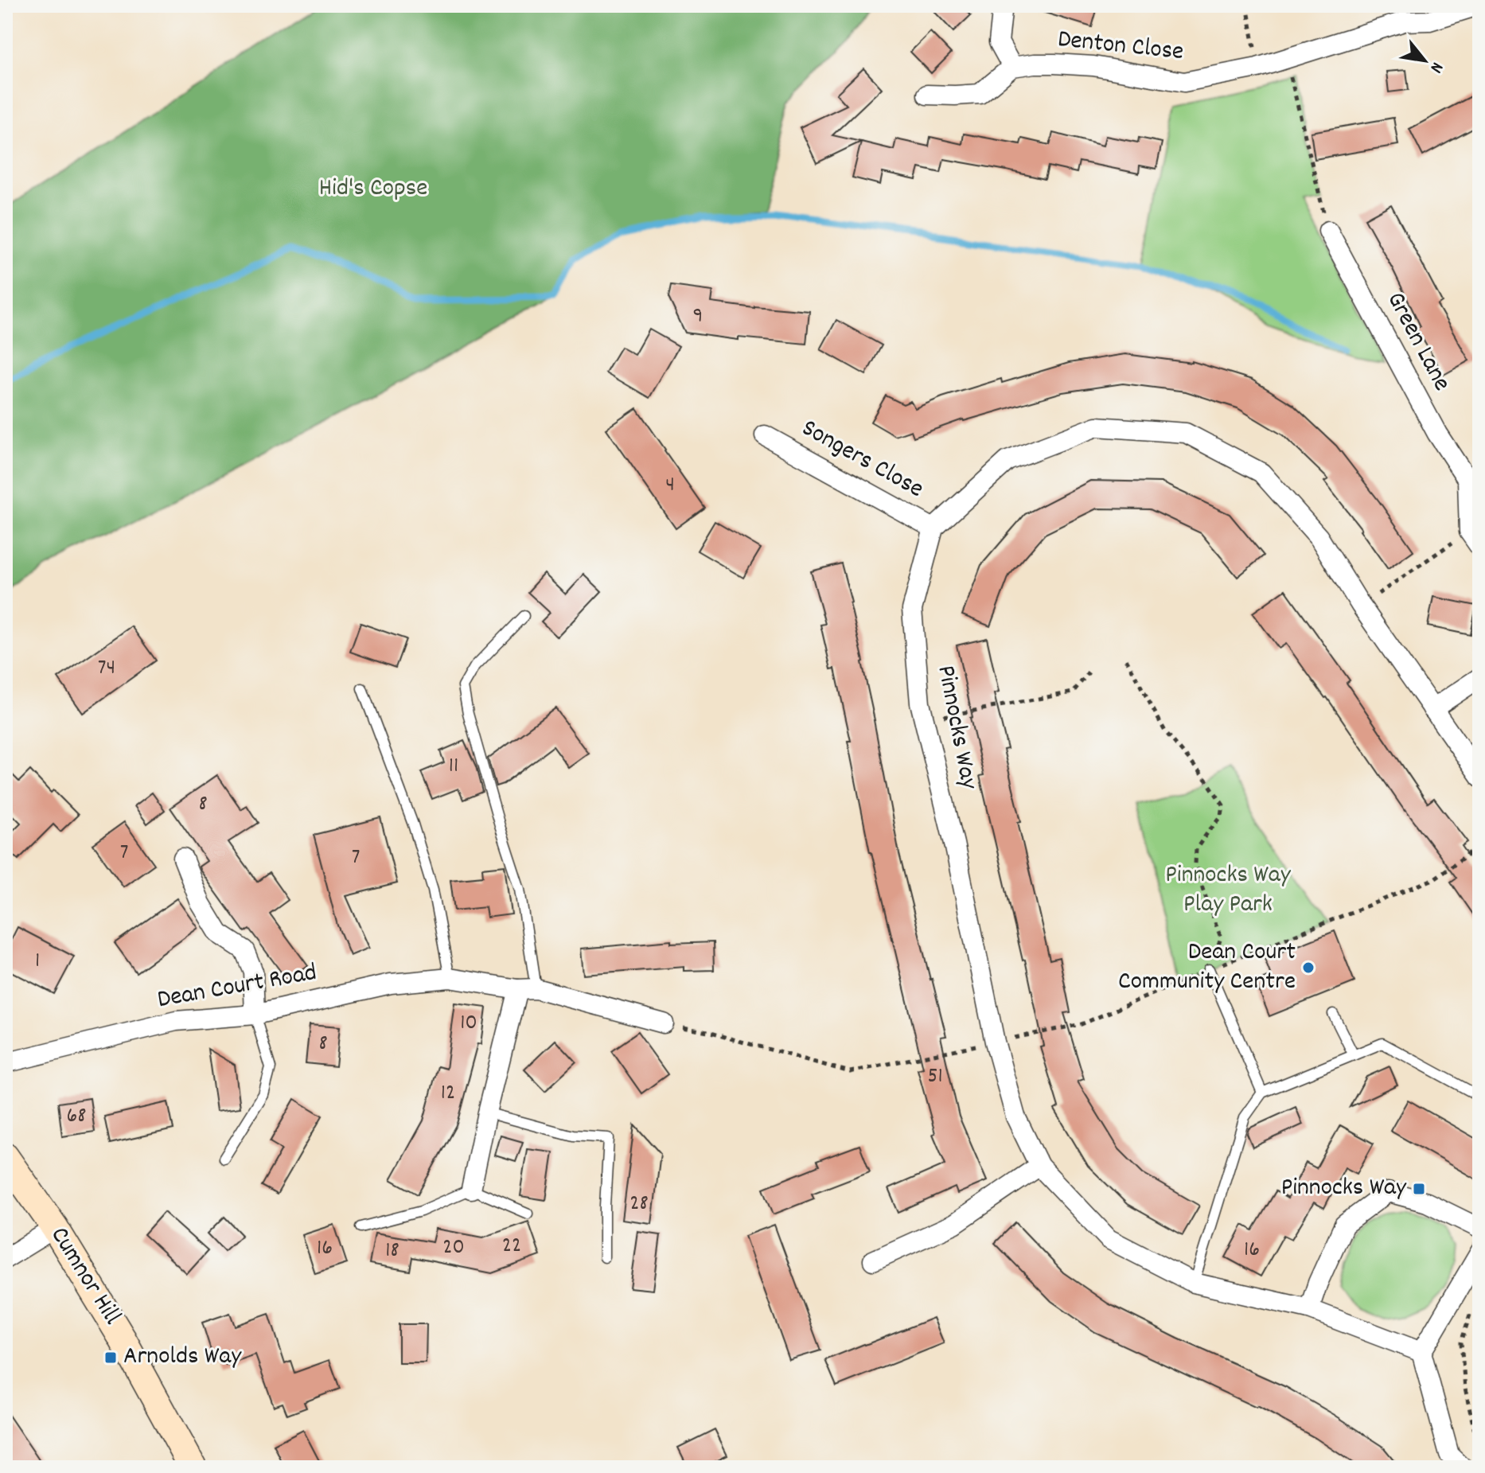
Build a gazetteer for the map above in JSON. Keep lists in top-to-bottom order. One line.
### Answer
{"streets":{"street":["Denton Close","Green Lane","Songers Close","Pinnocks Way","Dean Court Road","Cumnor Hill"]},"crossings":[["Songers Close","Pinnocks Way"]],"parks":["Hid's Copse","Pinnocks Way Play Park"],"places":{"other":["Dean Court Community Centre"],"transit":["Pinnocks Way","Arnolds Way"]},"house_numbers":["9","4","74","11","8","7","7","1","10","8","51","12","68","28","22","20","16","16","18"],"north":"bottom right"}
